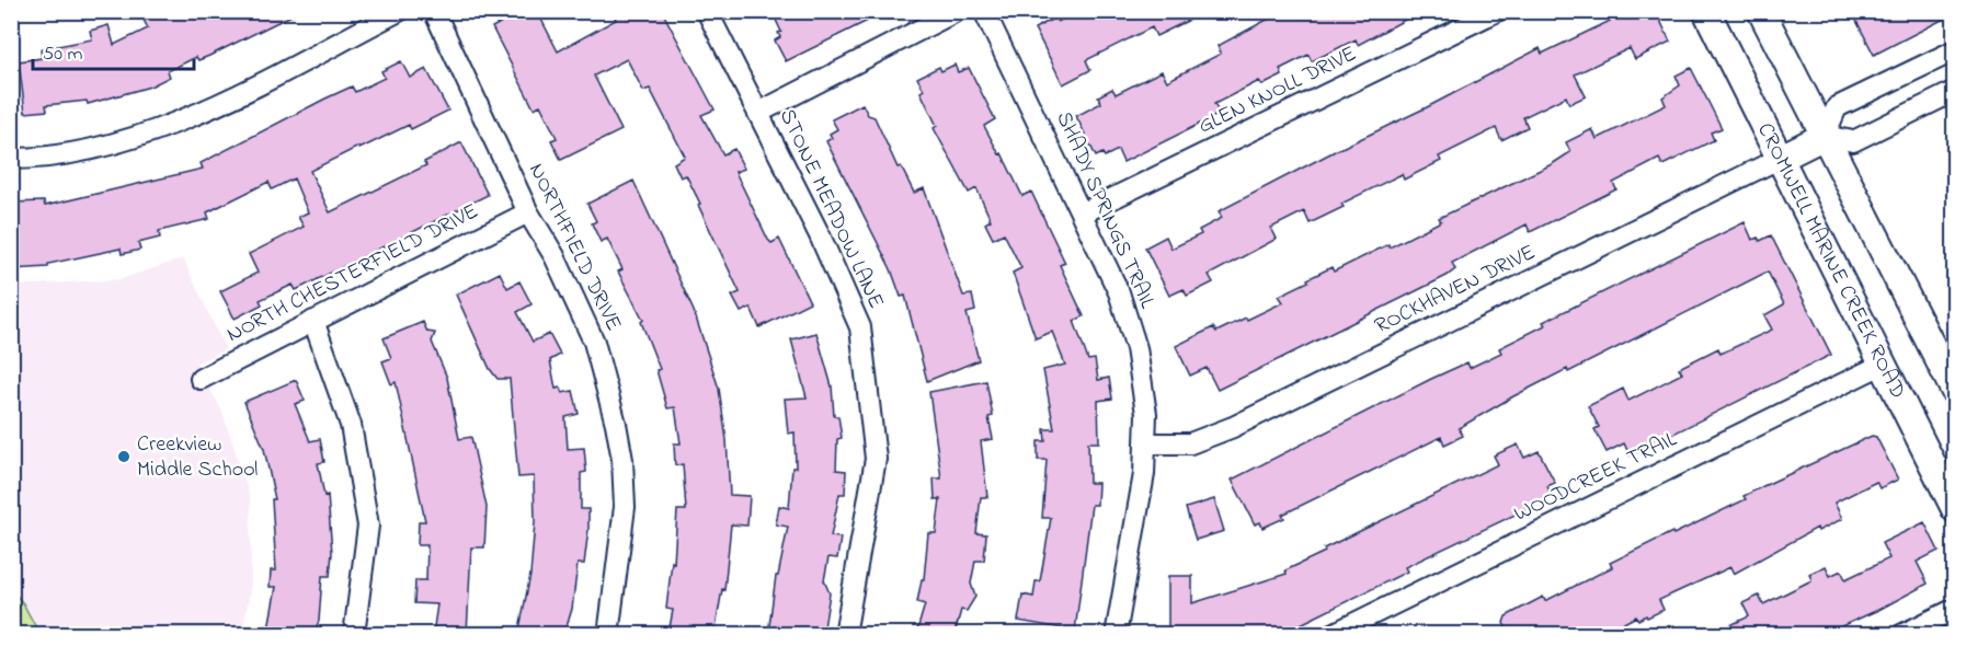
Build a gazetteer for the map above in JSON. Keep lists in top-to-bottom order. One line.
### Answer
{"streets":{"main road":["CROMWELL MARINE CREEK ROAD"],"street":["GLEN KNOLL DRIVE","STONE MEADOW LANE","SHADY SPRINGS TRAIL","NORTHFIELD DRIVE","NORTH CHESTERFIELD DRIVE","ROCKHAVEN DRIVE","WOODCREEK TRAIL"]},"crossings":[["GLEN KNOLL DRIVE","SHADY SPRINGS TRAIL"],["SHADY SPRINGS TRAIL","ROCKHAVEN DRIVE"],["NORTHFIELD DRIVE","NORTH CHESTERFIELD DRIVE"],["CROMWELL MARINE CREEK ROAD","ROCKHAVEN DRIVE"],["CROMWELL MARINE CREEK ROAD","WOODCREEK TRAIL"]],"places":["Creekview Middle School"],"scale_bar":"50 m"}
